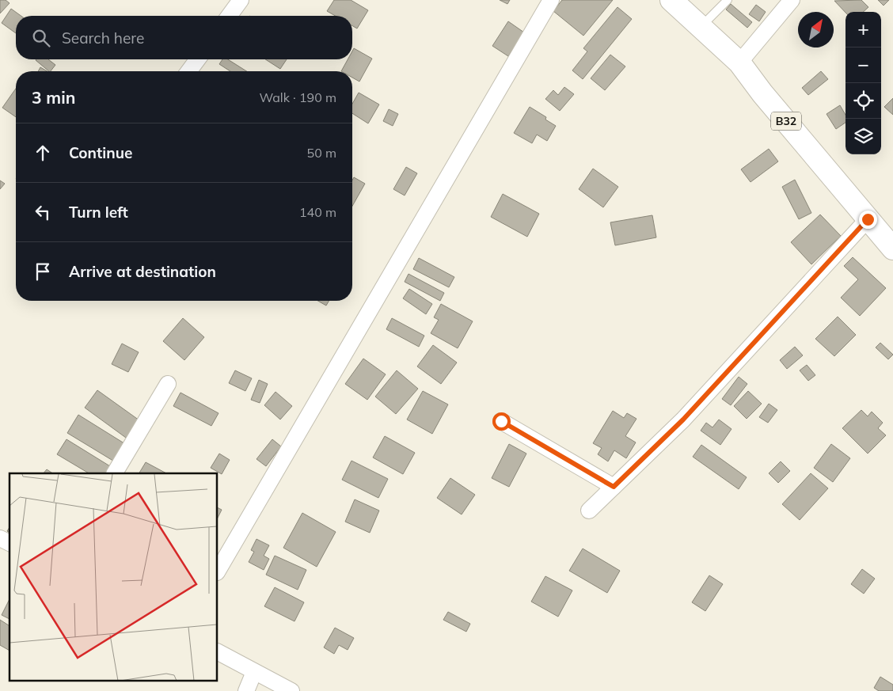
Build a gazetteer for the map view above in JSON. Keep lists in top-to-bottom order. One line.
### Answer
{"streets":{"highway":["B32"]},"north":"top right","page":{"map_buttons":["+","−"],"search":"Search here","heading":["3 min","Walk · 190 m"],"list":[["Continue","50 m"],["Turn left","140 m"],"Arrive at destination"]}}
